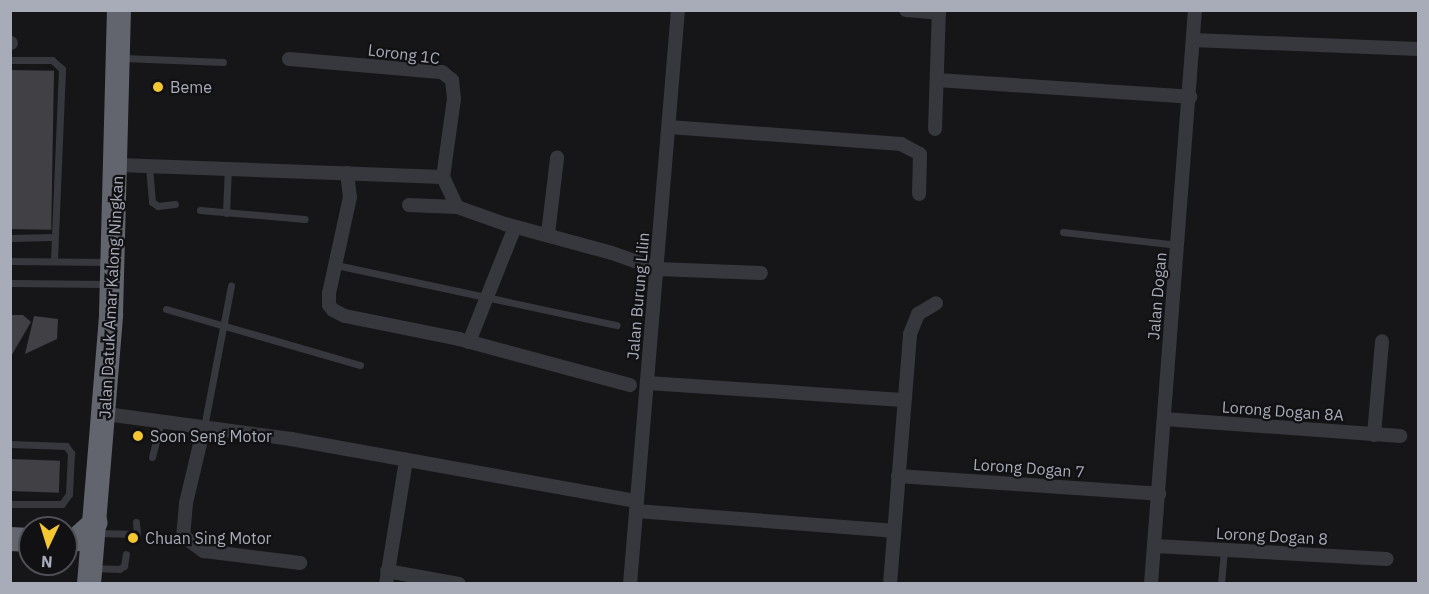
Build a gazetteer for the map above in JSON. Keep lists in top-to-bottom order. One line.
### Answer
{"streets":{"highway":["Jalan Datuk Amar Kalong Ningkan"],"street":["Lorong 1C","Jalan Burung Lilin","Jalan Dogan","Lorong Dogan 8A","Lorong Dogan 7","Lorong Dogan 8"]},"crossings":[["Jalan Dogan","Lorong Dogan 8A"],["Jalan Dogan","Lorong Dogan 7"],["Jalan Dogan","Lorong Dogan 8"]],"places":["Beme","Soon Seng Motor","Chuan Sing Motor"],"north":"bottom"}
